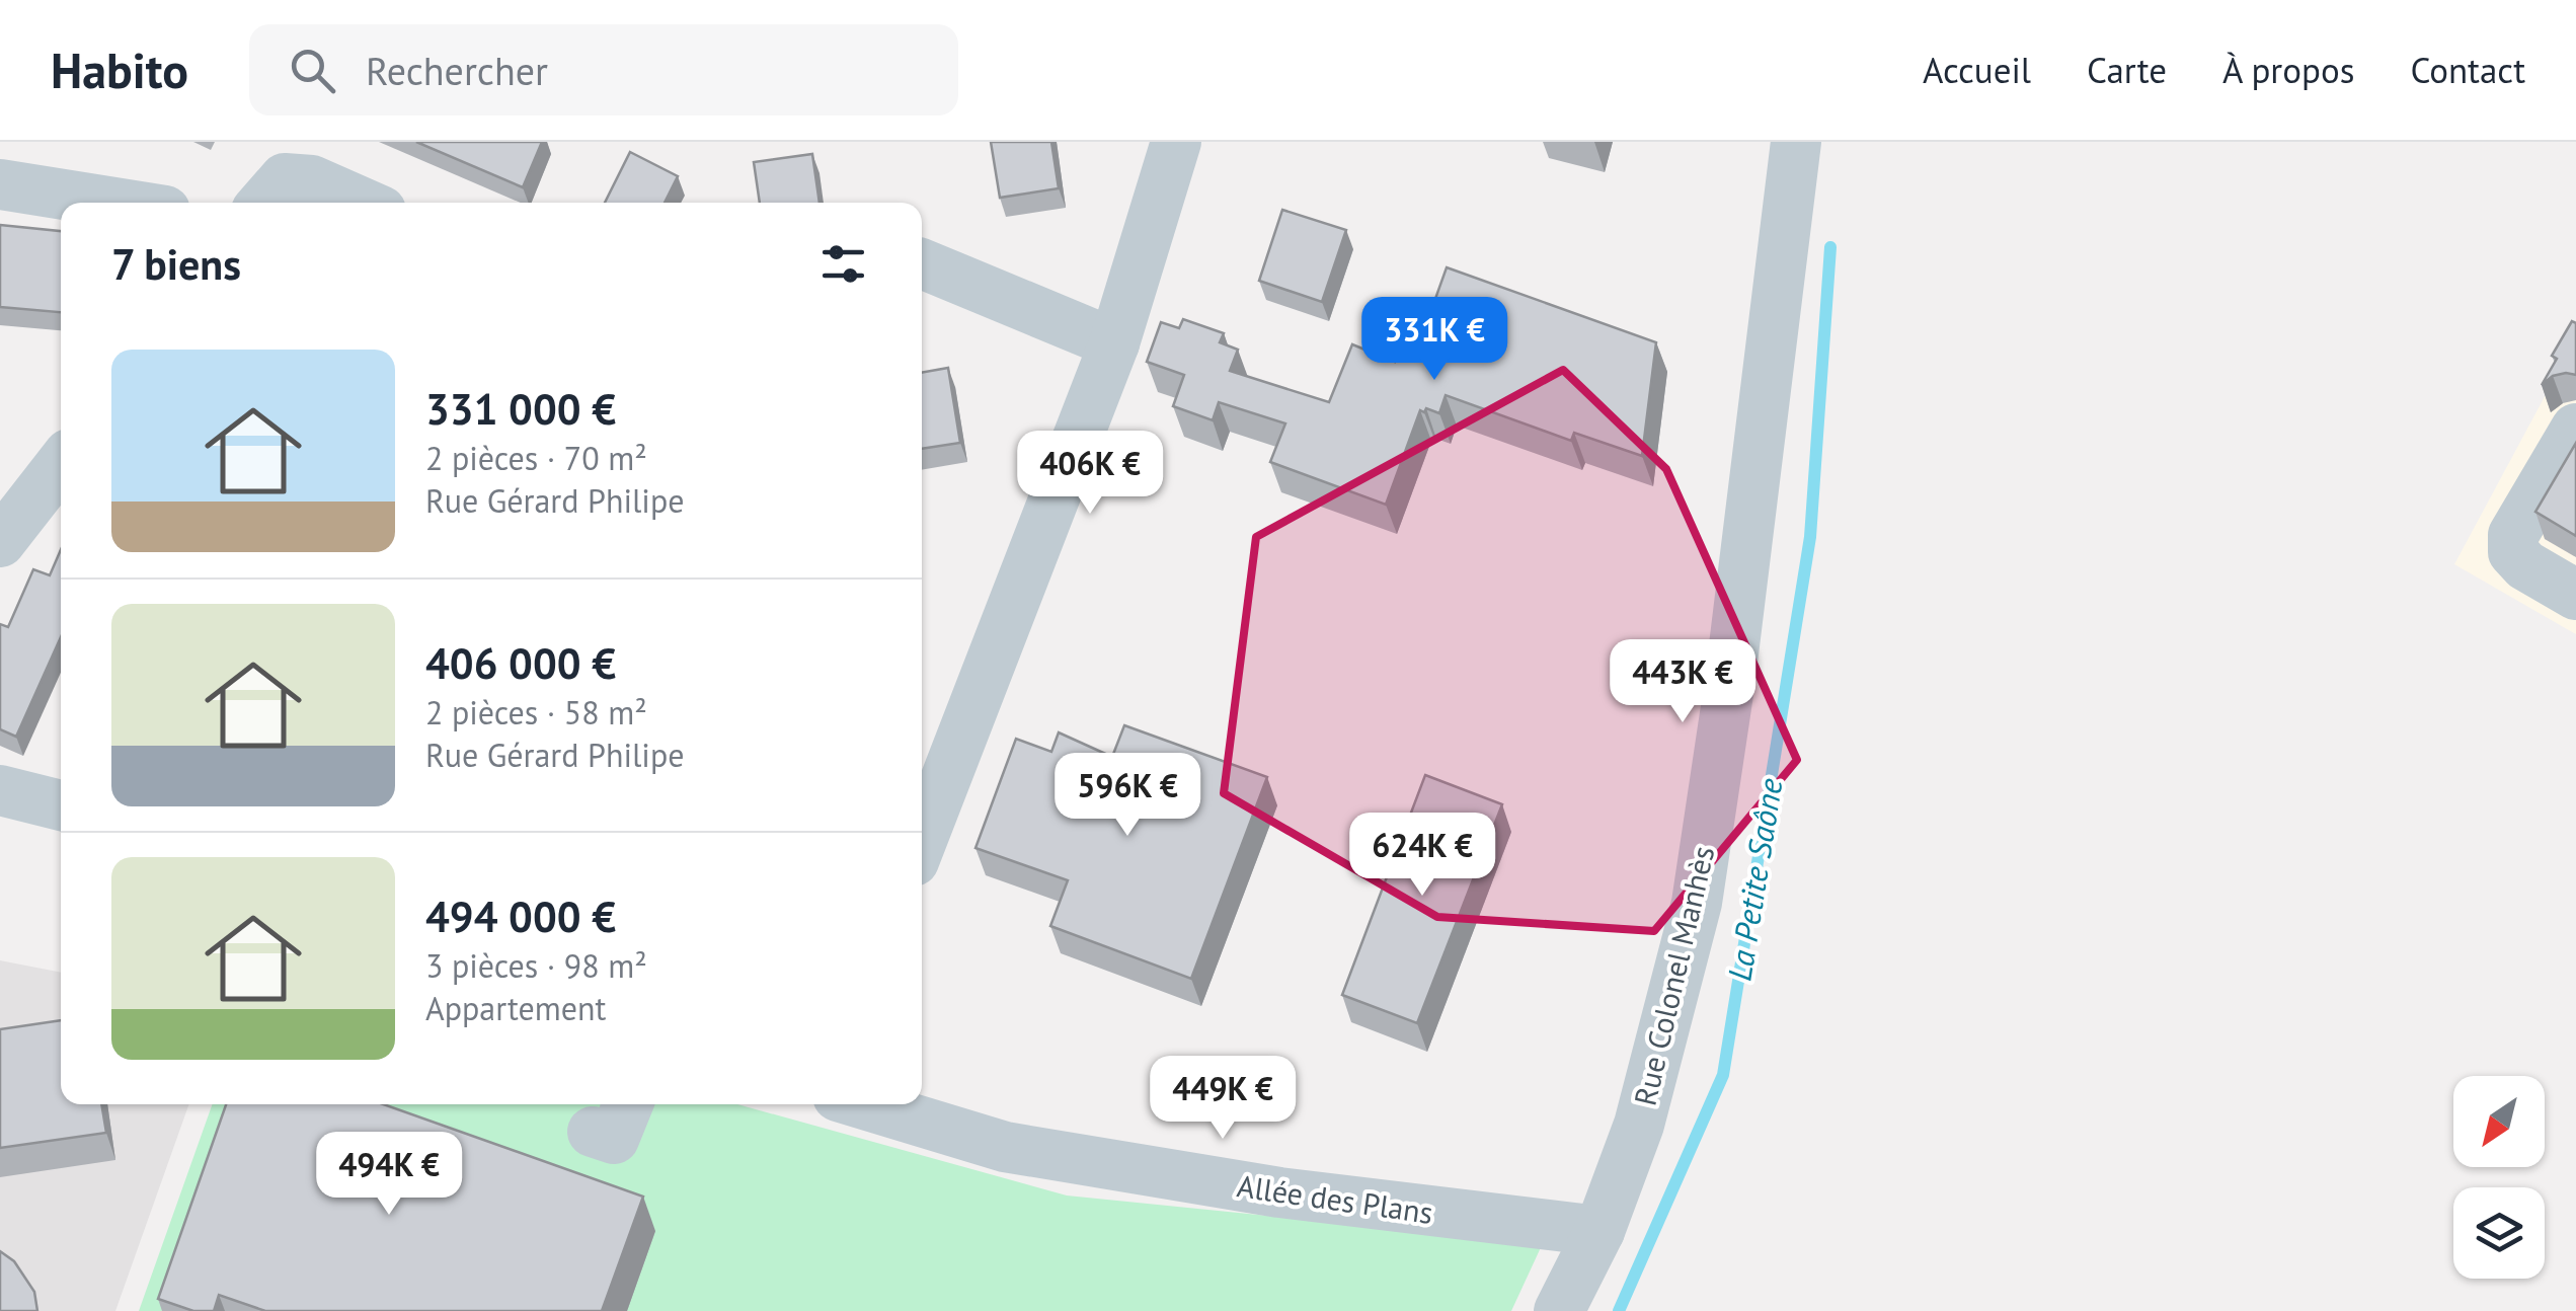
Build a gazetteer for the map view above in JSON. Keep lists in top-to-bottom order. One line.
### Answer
{"streets":{"street":["Rue Colonel Manhès","Allée des Plans"]},"crossings":[["Rue Colonel Manhès","Allée des Plans"]],"water":["La Petite Saône"],"north":"bottom left","page":{"header":"Habito","search":"Rechercher","nav":["Accueil","Carte","À propos","Contact"],"heading":"7 biens","price":["331K €","406K €","443K €","596K €","624K €","449K €","494K €"],"list":[{"name":"331 000 €","note":"2 pièces · 70 m² · Rue Gérard Philipe"},{"name":"406 000 €","note":"2 pièces · 58 m² · Rue Gérard Philipe"},{"name":"494 000 €","note":"3 pièces · 98 m² · Appartement"}]}}
